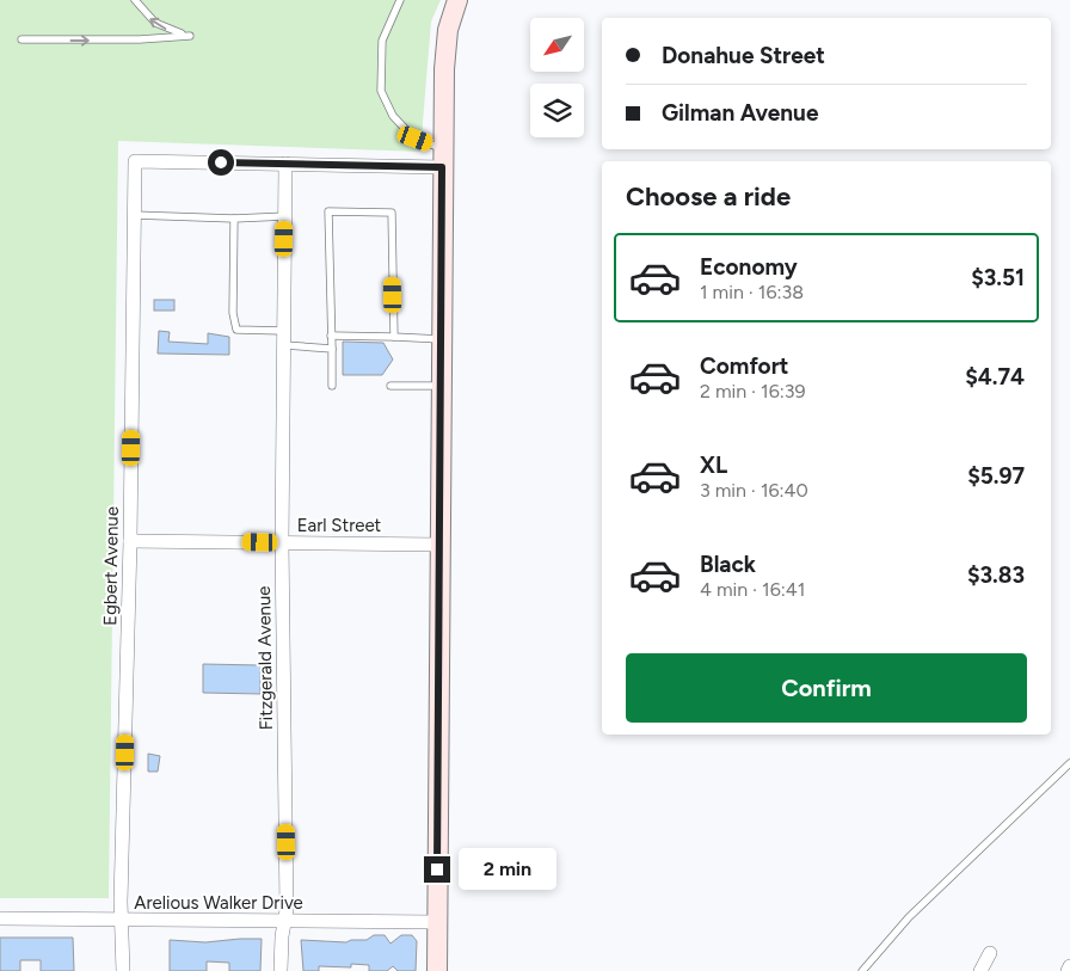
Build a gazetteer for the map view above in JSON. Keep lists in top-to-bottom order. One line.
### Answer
{"streets":{"street":["Earl Street","Egbert Avenue","Fitzgerald Avenue","Arelious Walker Drive"]},"crossings":[["Earl Street","Egbert Avenue"],["Earl Street","Fitzgerald Avenue"],["Egbert Avenue","Fitzgerald Avenue"],["Egbert Avenue","Arelious Walker Drive"],["Fitzgerald Avenue","Arelious Walker Drive"]],"north":"bottom left","page":{"banner":["Donahue Street","Gilman Avenue"],"heading":"Choose a ride","list":[{"name":"Economy","note":"1 min · 16:38","value":"$3.51"},{"name":"Comfort","note":"2 min · 16:39","value":"$4.74"},{"name":"XL","note":"3 min · 16:40","value":"$5.97"},{"name":"Black","note":"4 min · 16:41","value":"$3.83"}],"buttons":"Confirm","bubble":"2 min"}}
